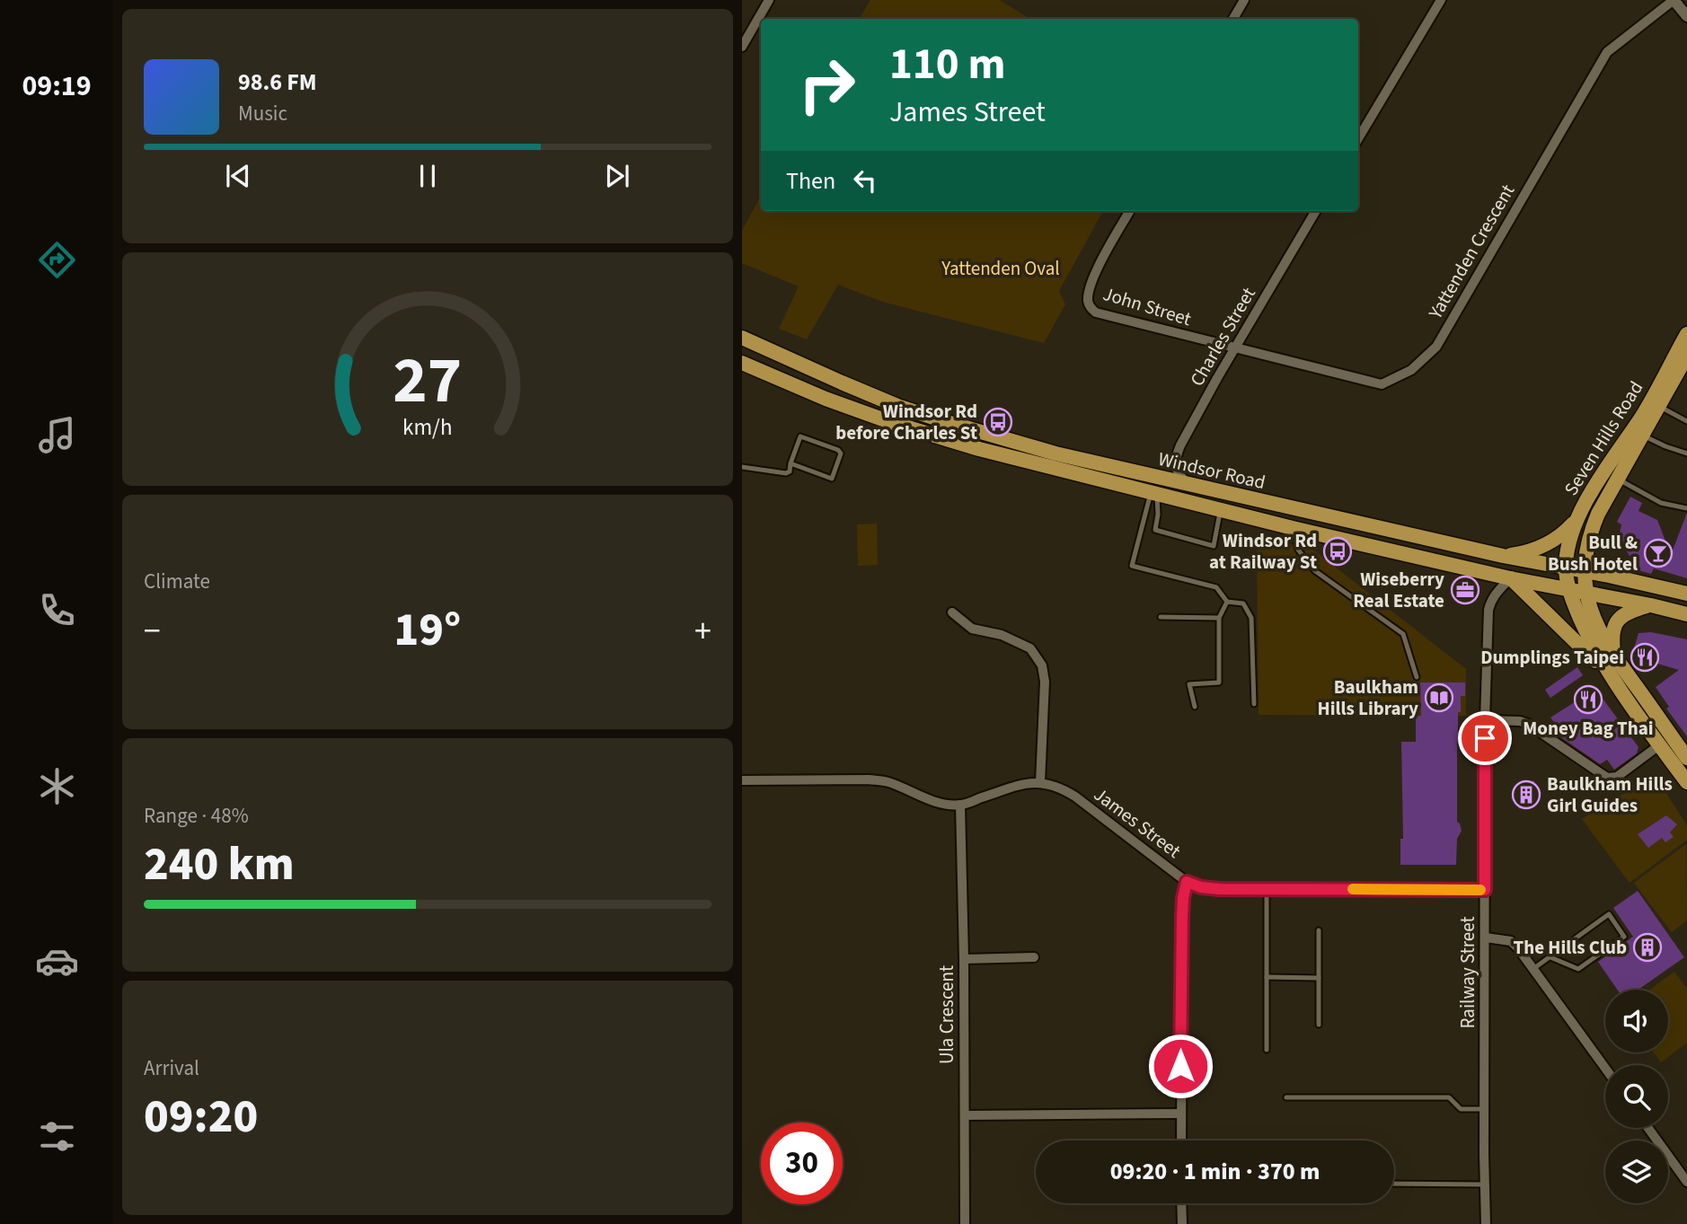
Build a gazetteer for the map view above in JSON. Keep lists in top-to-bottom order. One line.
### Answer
{"streets":{"main road":["Seven Hills Road","Windsor Road"],"street":["Yattenden Crescent","John Street","Charles Street","James Street","Railway Street","Ula Crescent"]},"crossings":[["Yattenden Crescent","John Street"],["Yattenden Crescent","Charles Street"],["John Street","Charles Street"],["Charles Street","Windsor Road"],["Seven Hills Road","Windsor Road"],["Windsor Road","Railway Street"],["James Street","Railway Street"]],"parks":["Yattenden Oval"],"places":{"bus stop":["Windsor Rd before Charles St","Windsor Rd at Railway St"],"bar":["Bull & Bush Hotel"],"office":["Wiseberry Real Estate"],"restaurant":["Dumplings Taipei","Money Bag Thai"],"library":["Baulkham Hills Library"],"building":["Baulkham Hills Girl Guides","The Hills Club"]},"page":{"tabs":"09:19","turn":["110 m","James Street"],"song":["98.6 FM","Music"],"then":"Then","tile":["Climate",["Range · 48%","240 km"],["Arrival","09:20"]],"heat":["−","19°","+"],"limit":"30","trip":"09:20 · 1 min · 370 m","gauge":["27","km/h"]}}
